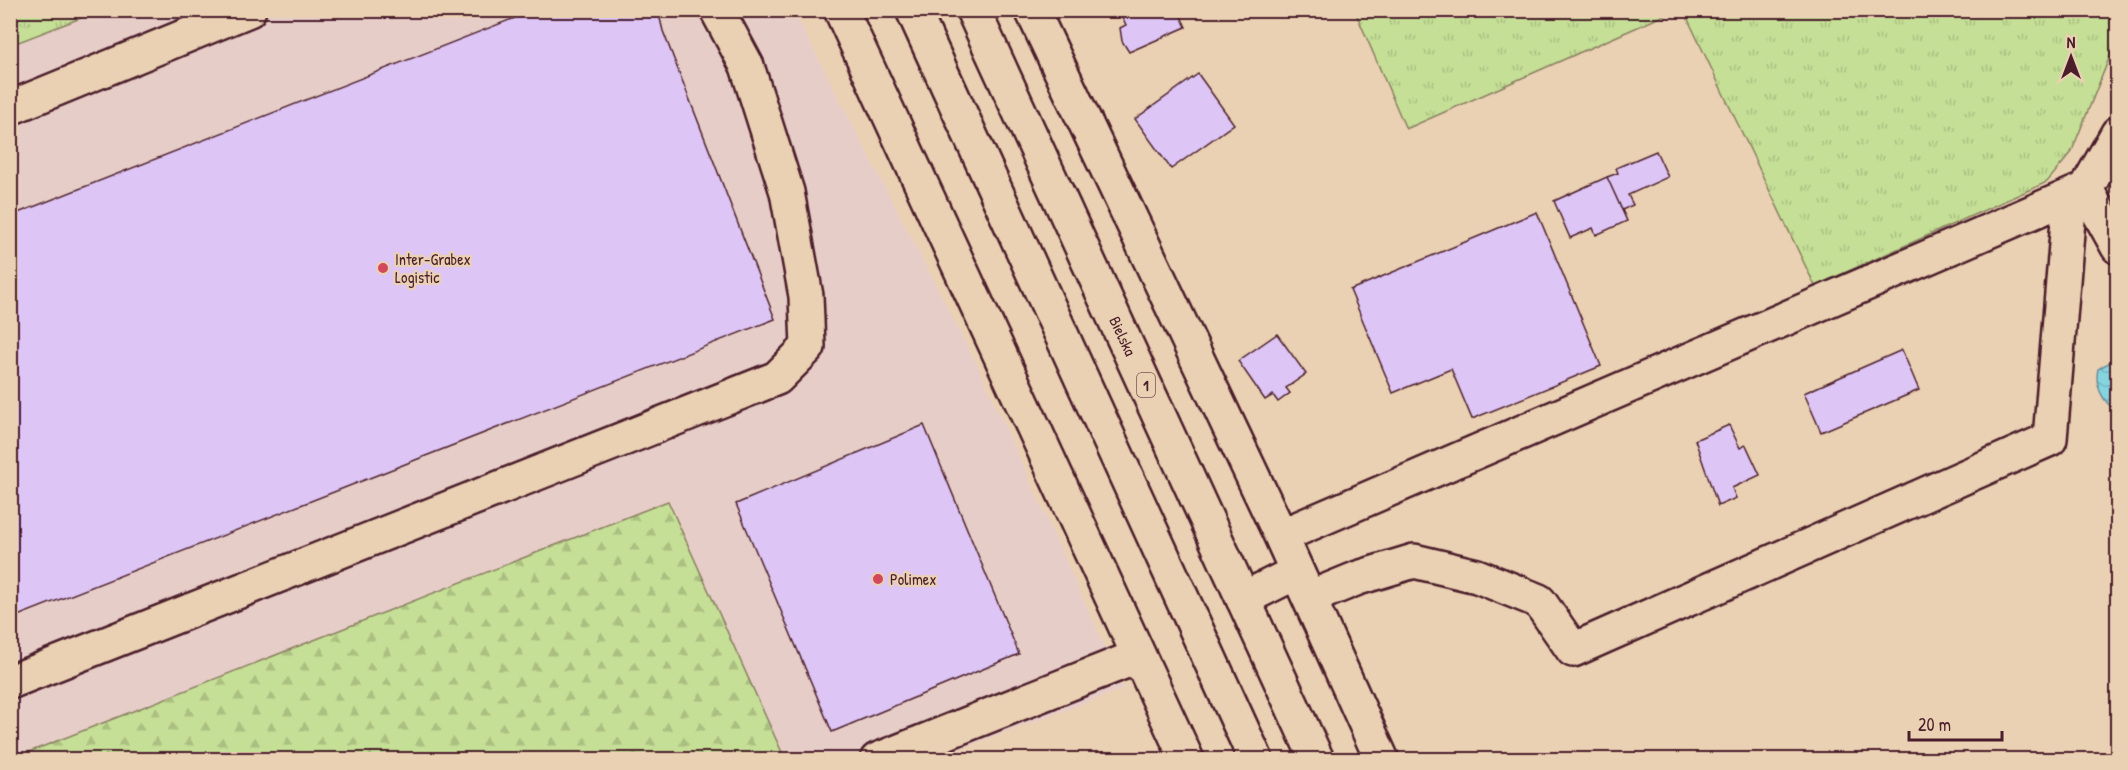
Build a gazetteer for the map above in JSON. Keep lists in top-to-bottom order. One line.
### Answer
{"streets":{"main road":["Bielska","1"]},"places":["Inter-Grabex Logistic","Polimex"],"scale_bar":"20 m","north":"top"}
